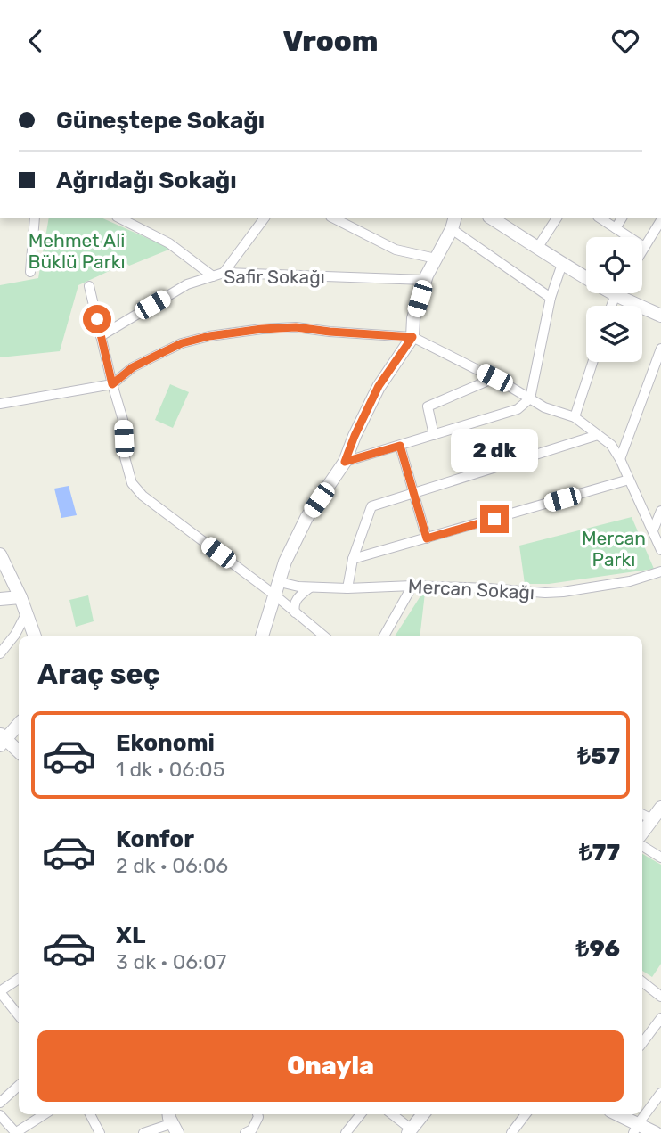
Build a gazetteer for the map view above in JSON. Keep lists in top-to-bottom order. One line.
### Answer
{"streets":{"street":["Safir Sokağı","Mercan Sokağı"]},"parks":["Mehmet Ali Büklü Parkı","Mercan Parkı"],"page":{"header":"Vroom","banner":["Güneştepe Sokağı","Ağrıdağı Sokağı"],"bubble":"2 dk","heading":"Araç seç","list":[{"name":"Ekonomi","note":"1 dk · 06:05","value":"₺57"},{"name":"Konfor","note":"2 dk · 06:06","value":"₺77"},{"name":"XL","note":"3 dk · 06:07","value":"₺96"}],"buttons":"Onayla"}}
